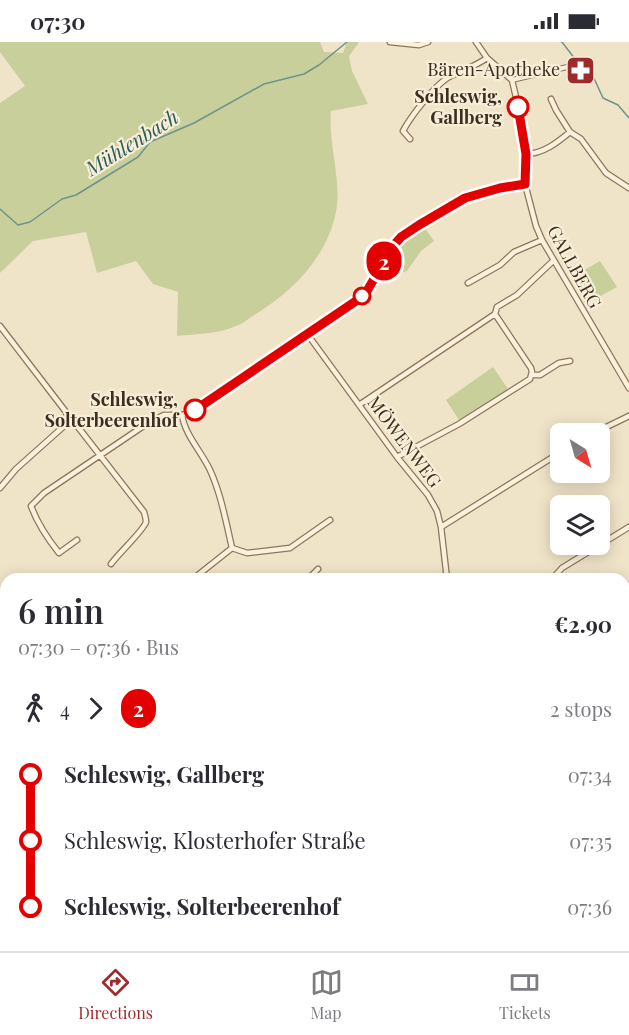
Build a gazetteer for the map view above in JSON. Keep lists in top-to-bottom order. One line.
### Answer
{"streets":{"street":["GALLBERG","MÖWENWEG"]},"water":["Mühlenbach"],"places":{"pharmacy":["Bären-Apotheke"],"other":["Schleswig, Gallberg","Schleswig, Solterbeerenhof"]},"lines":["bus line 2"],"north":"bottom right","page":{"status":"07:30","on_map":"2","heading":["6 min","07:30 – 07:36 · Bus","€2.90"],"legs":["4","2","2 stops"],"list":[{"name":"Schleswig, Gallberg","value":"07:34"},{"name":"Schleswig, Klosterhofer Straße","value":"07:35"},{"name":"Schleswig, Solterbeerenhof","value":"07:36"}],"tabs":["Directions","Map","Tickets"]}}
